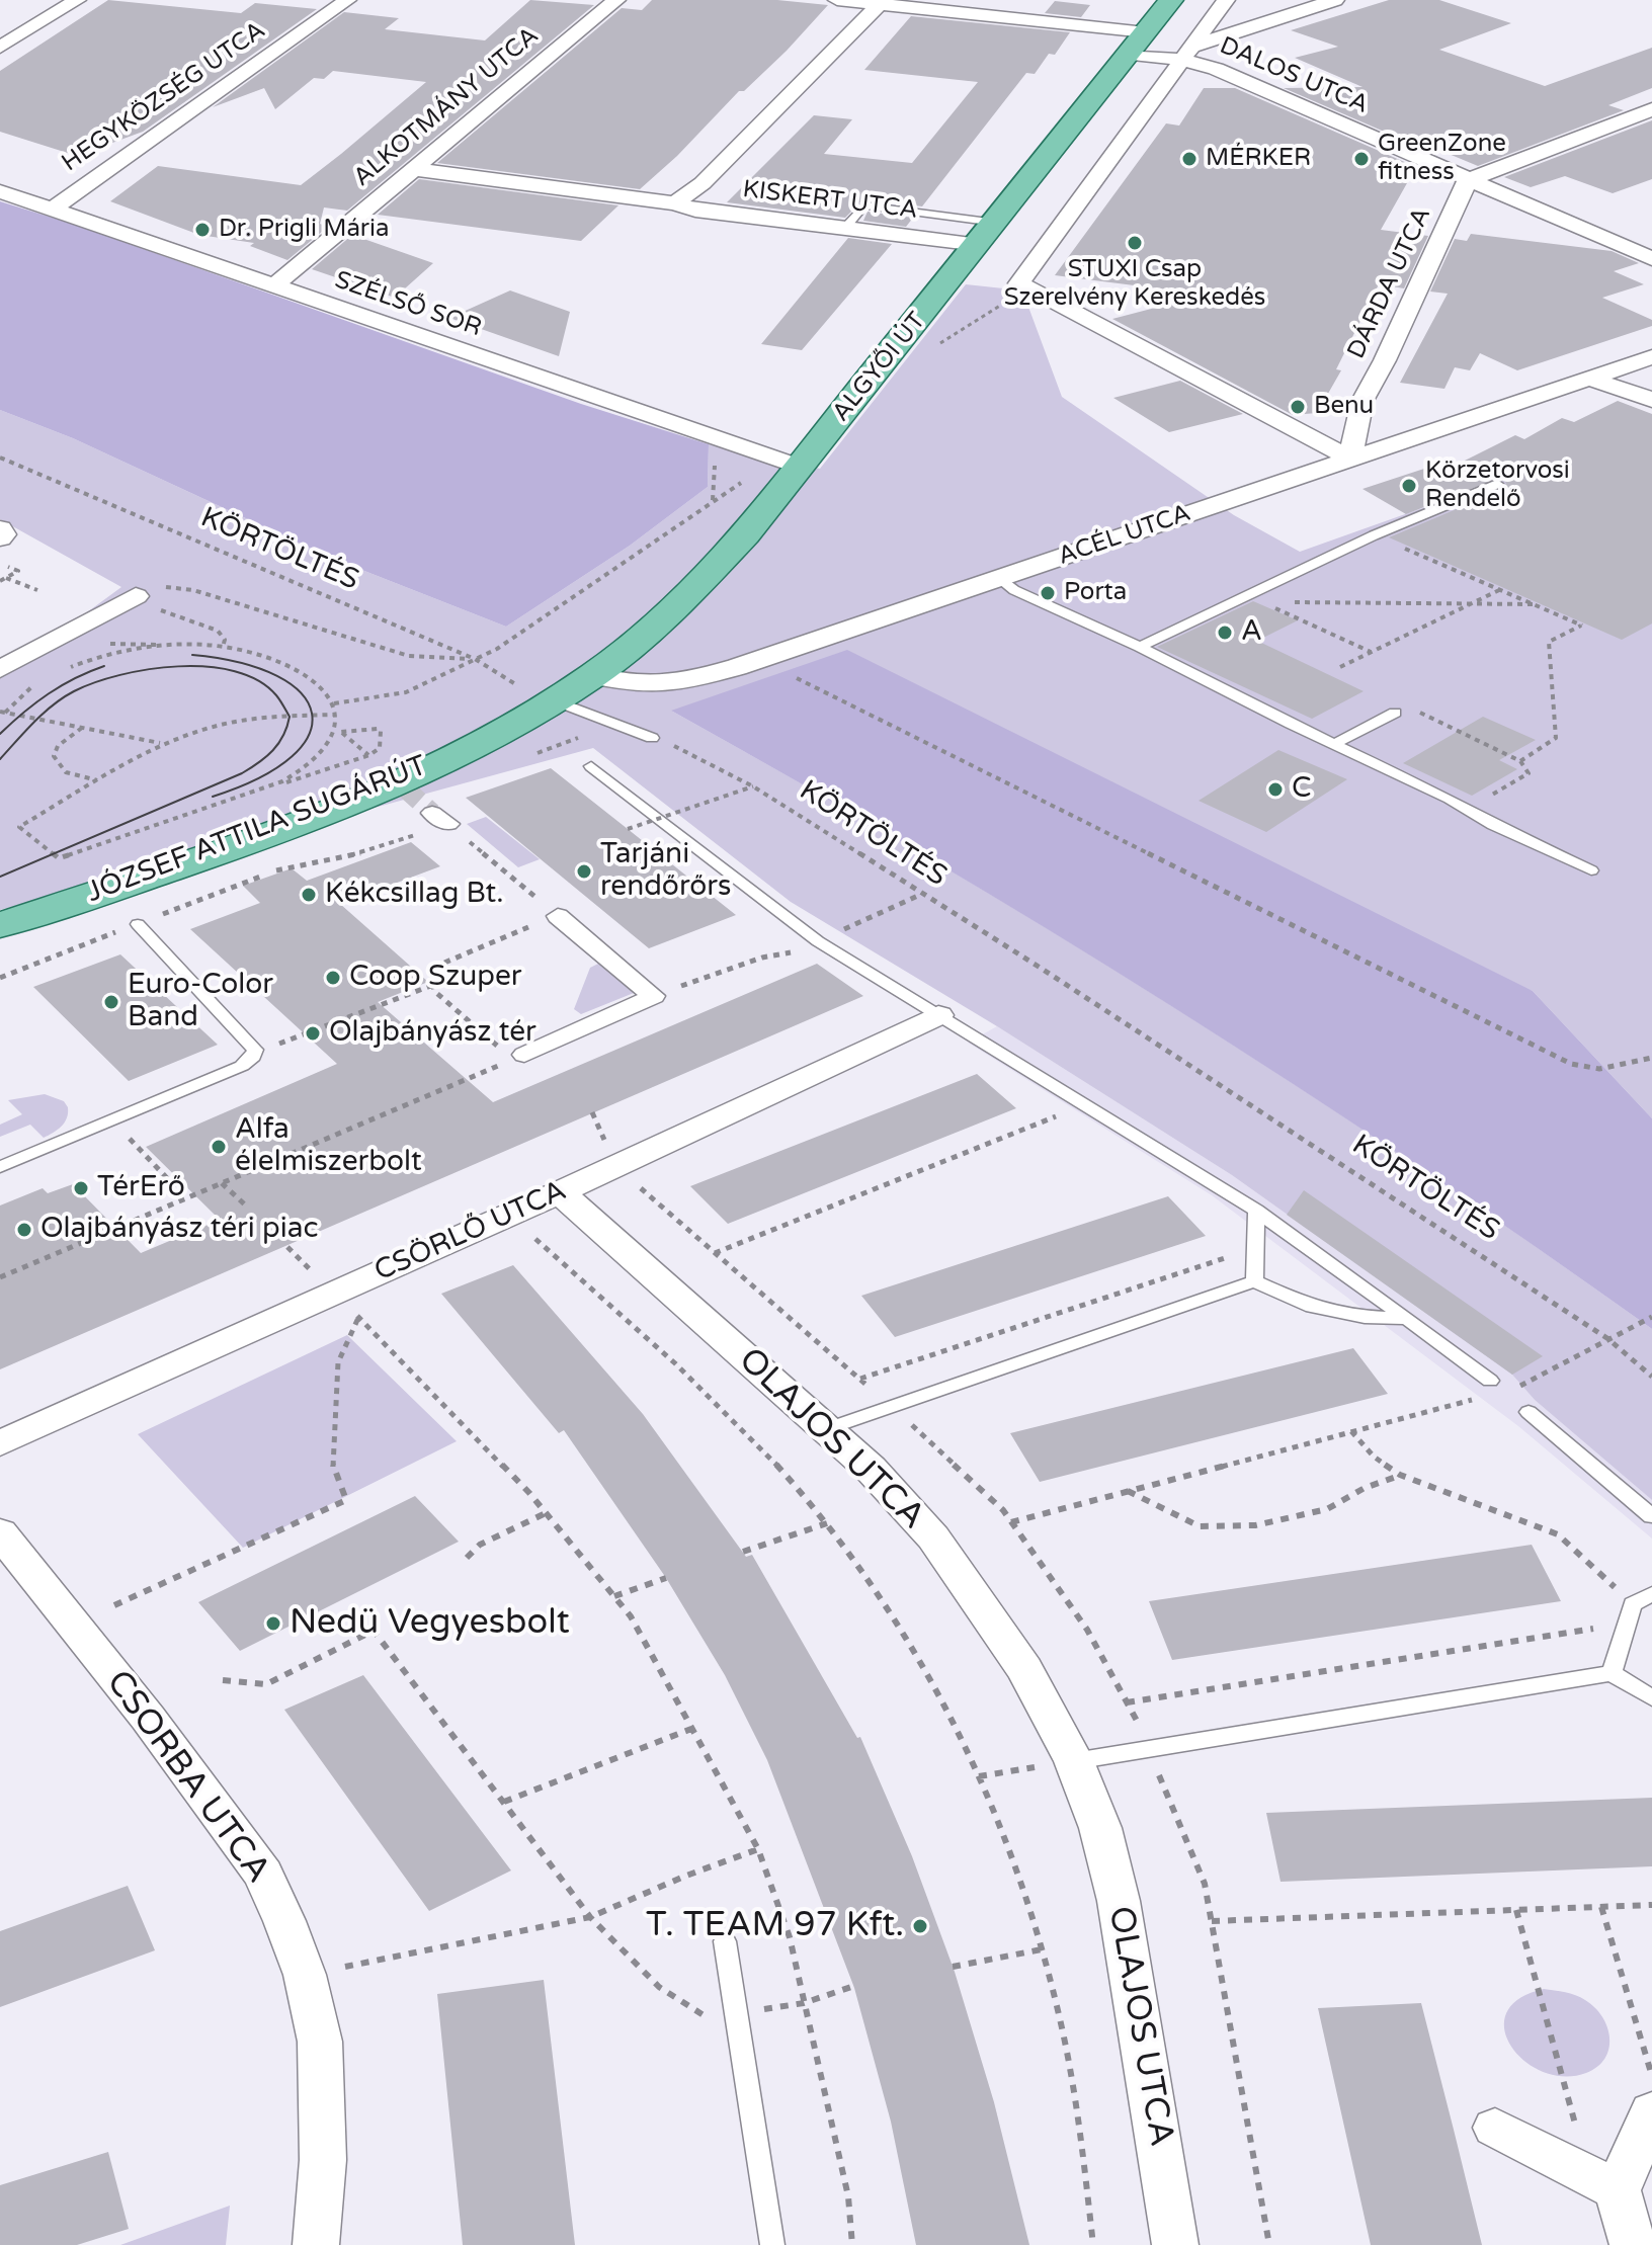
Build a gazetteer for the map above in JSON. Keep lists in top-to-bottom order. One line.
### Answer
{"streets":{"main road":["ALGYŐI ÚT","JÓZSEF ATTILA SUGÁRÚT"],"street":["DALOS UTCA","HEGYKÖZSÉG UTCA","ALKOTMÁNY UTCA","KISKERT UTCA","DÁRDA UTCA","SZÉLSŐ SOR","ACÉL UTCA","CSÖRLŐ UTCA","OLAJOS UTCA","CSORBA UTCA"],"path":["KÖRTÖLTÉS"]},"crossings":[["DALOS UTCA","DÁRDA UTCA"],["HEGYKÖZSÉG UTCA","SZÉLSŐ SOR"],["ALKOTMÁNY UTCA","KISKERT UTCA"],["ALKOTMÁNY UTCA","SZÉLSŐ SOR"],["KISKERT UTCA","ALGYŐI ÚT"],["DÁRDA UTCA","ACÉL UTCA"],["SZÉLSŐ SOR","ALGYŐI ÚT"],["ALGYŐI ÚT","ACÉL UTCA"],["ALGYŐI ÚT","KÖRTÖLTÉS"],["ALGYŐI ÚT","JÓZSEF ATTILA SUGÁRÚT"],["KÖRTÖLTÉS","JÓZSEF ATTILA SUGÁRÚT"],["CSÖRLŐ UTCA","OLAJOS UTCA"]],"places":["MÉRKER","GreenZone fitness","Dr. Prigli Mária","STUXI Csap Szerelvény Kereskedés","Benu","Körzetorvosi Rendelő","Porta","A","C","Tarjáni rendőrőrs","Kékcsillag Bt.","Coop Szuper","Euro-Color Band","Olajbányász tér","Alfa élelmiszerbolt","TérErő","Olajbányász téri piac","Nedü Vegyesbolt","T. TEAM 97 Kft."]}
